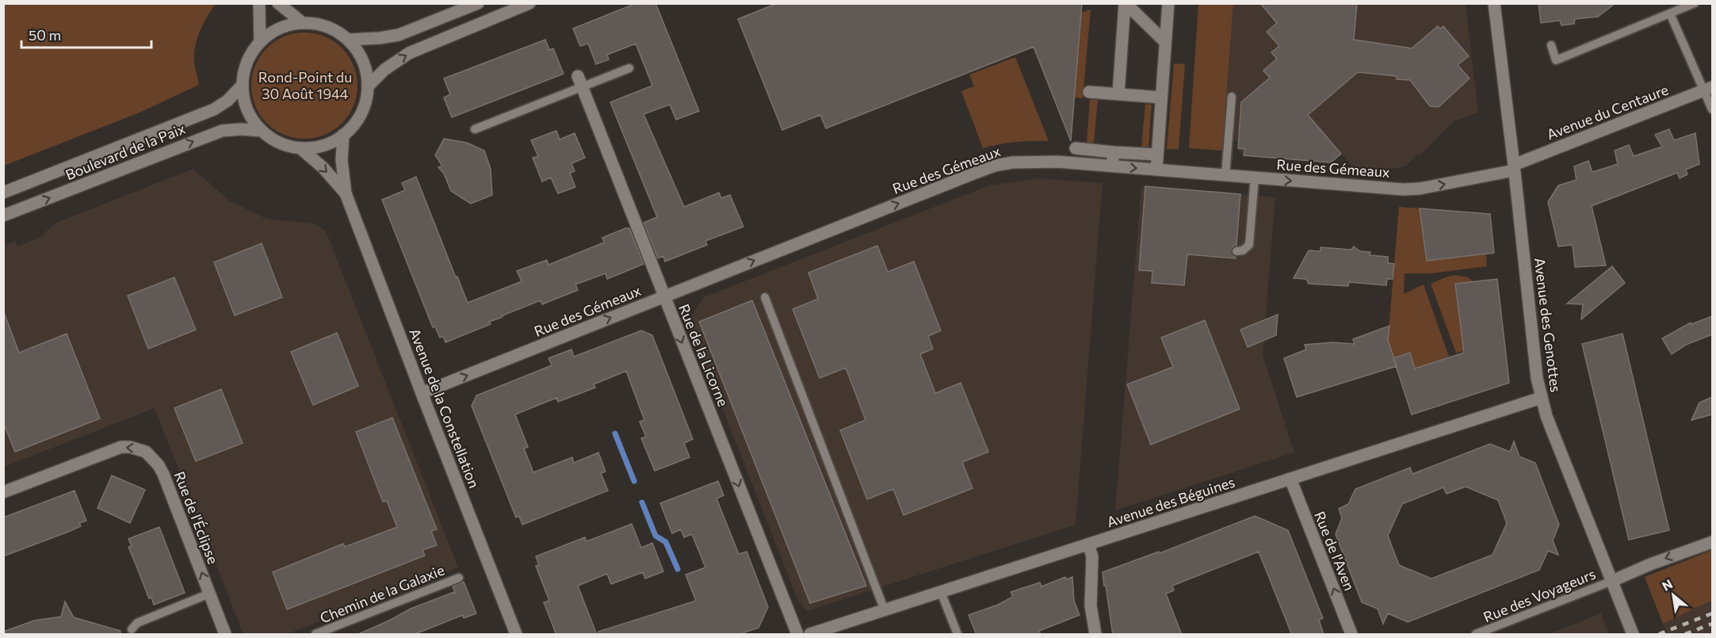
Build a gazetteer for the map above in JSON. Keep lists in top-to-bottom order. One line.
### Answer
{"streets":{"street":["Avenue du Centaure","Boulevard de la Paix","Rue des Gémeaux","Avenue des Genottes","Rue de la Licorne","Avenue de la Constellation","Avenue des Béguines","Rue de l'Éclipse","Rue de l'Aven"],"lane":["Chemin de la Galaxie","Rue des Voyageurs"]},"crossings":[["Avenue du Centaure","Rue des Gémeaux"],["Avenue du Centaure","Avenue des Genottes"],["Boulevard de la Paix","Avenue de la Constellation"],["Rue des Gémeaux","Avenue des Genottes"],["Rue des Gémeaux","Rue de la Licorne"],["Rue des Gémeaux","Avenue de la Constellation"],["Avenue des Genottes","Avenue des Béguines"],["Avenue des Genottes","Rue des Voyageurs"],["Avenue des Béguines","Rue de l'Aven"]],"one_way":["Rue des Gémeaux","Rue de la Licorne","Rue de l'Aven"],"parks":["Rond-Point du 30 Août 1944"],"scale_bar":"50 m","north":"top left"}
